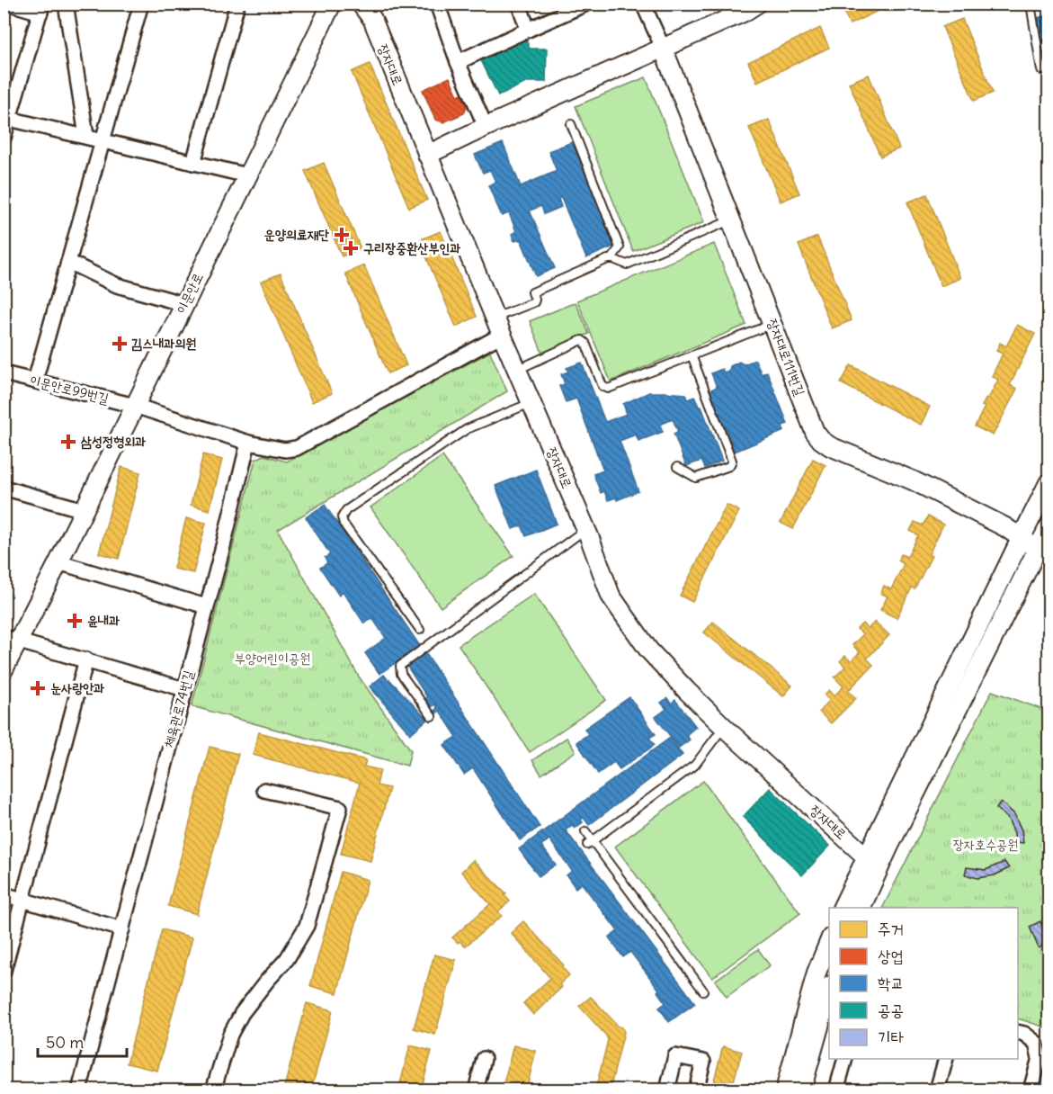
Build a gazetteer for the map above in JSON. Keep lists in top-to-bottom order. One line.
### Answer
{"streets":{"street":["장자대로","이문안로","장자대로111번길","이문안로99번길","체육관로74번길"]},"crossings":[["이문안로","이문안로99번길"]],"parks":["부양어린이공원","장자호수공원"],"places":{"health":["운양의료재단","구리장중환산부인과","김스내과의원","삼성정형외과","윤내과","눈사랑안과"]},"legend":["주거","상업","학교","공공","기타"],"scale_bar":"50 m"}
